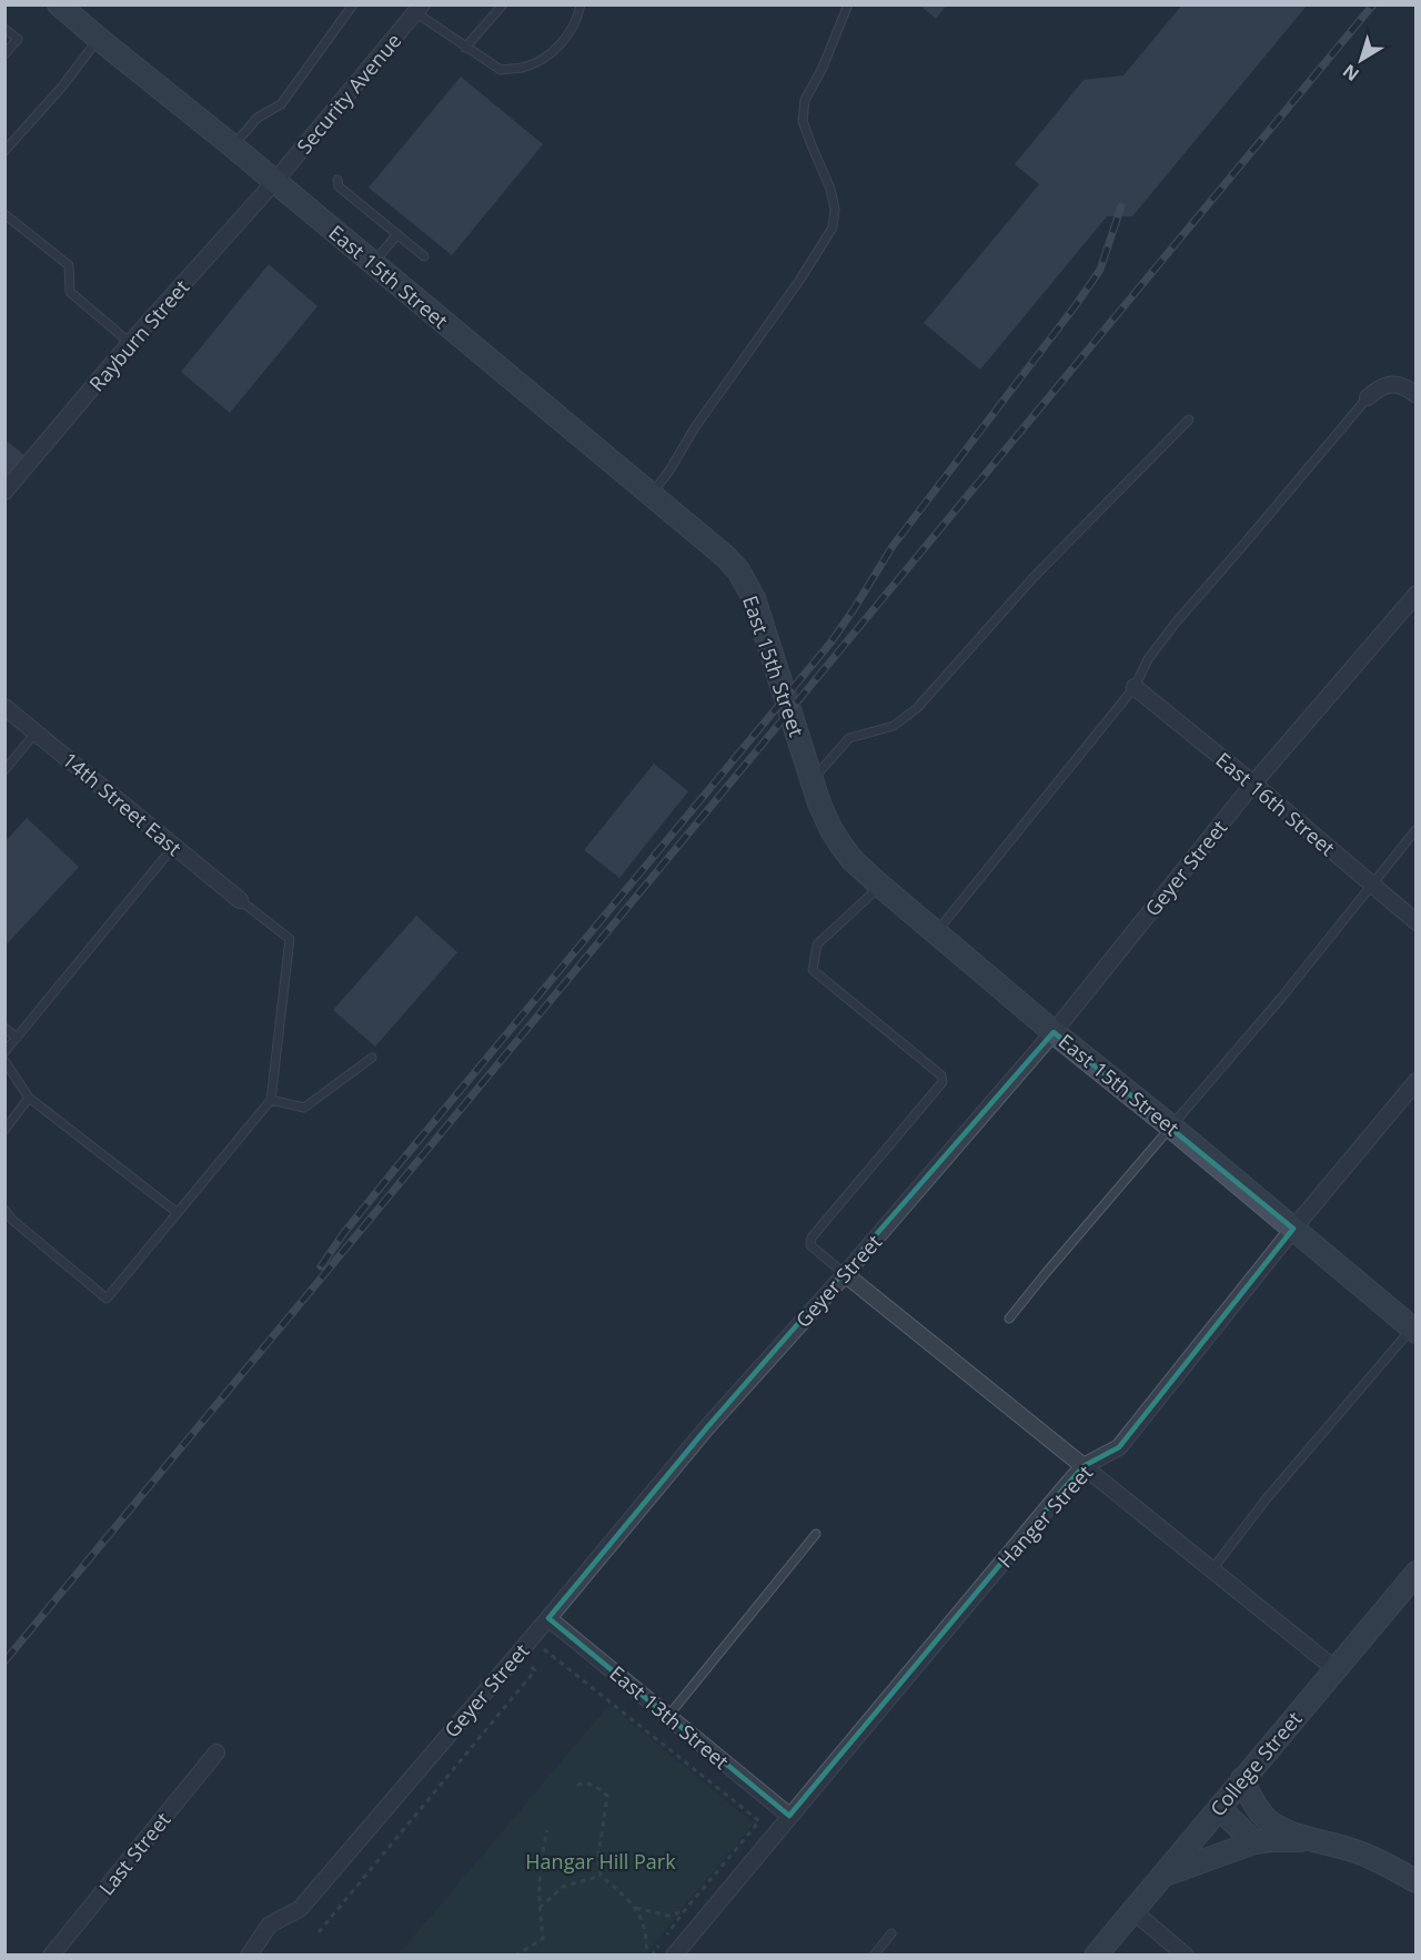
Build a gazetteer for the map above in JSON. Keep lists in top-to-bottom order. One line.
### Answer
{"streets":{"street":["Security Avenue","East 15th Street","Rayburn Street","14th Street East","East 16th Street","Geyer Street","Hanger Street","East 13th Street","College Street","Last Street"]},"crossings":[["Security Avenue","East 15th Street"],["Security Avenue","Rayburn Street"],["East 15th Street","Rayburn Street"],["East 15th Street","Geyer Street"],["East 15th Street","Hanger Street"],["East 16th Street","Geyer Street"],["Geyer Street","East 13th Street"],["Hanger Street","East 13th Street"]],"parks":["Hangar Hill Park"],"north":"bottom left"}
